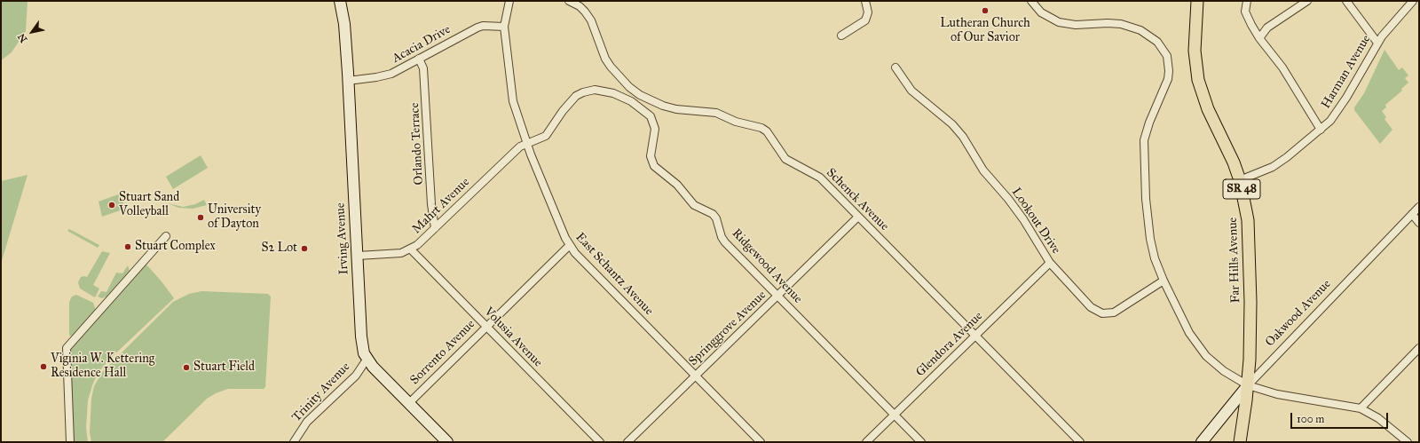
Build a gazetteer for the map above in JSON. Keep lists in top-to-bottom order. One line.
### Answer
{"streets":{"main road":["SR 48","Far Hills Avenue"],"street":["Acacia Drive","Harman Avenue","Orlando Terrace","Schenck Avenue","Mahrt Avenue","Lookout Drive","Irving Avenue","Ridgewood Avenue","East Schantz Avenue","Oakwood Avenue","Springgrove Avenue","Volusia Avenue","Glendora Avenue","Sorrento Avenue","Trinity Avenue"]},"crossings":[["Acacia Drive","Orlando Terrace"],["Acacia Drive","Irving Avenue"],["Acacia Drive","East Schantz Avenue"],["Harman Avenue","Far Hills Avenue"],["Orlando Terrace","Mahrt Avenue"],["Schenck Avenue","Ridgewood Avenue"],["Schenck Avenue","Springgrove Avenue"],["Schenck Avenue","Glendora Avenue"],["Mahrt Avenue","Irving Avenue"],["Mahrt Avenue","East Schantz Avenue"],["Mahrt Avenue","Volusia Avenue"],["Lookout Drive","Glendora Avenue"],["Irving Avenue","Trinity Avenue"],["Far Hills Avenue","Oakwood Avenue"],["Ridgewood Avenue","Springgrove Avenue"],["Ridgewood Avenue","Glendora Avenue"],["East Schantz Avenue","Springgrove Avenue"],["East Schantz Avenue","Sorrento Avenue"],["Volusia Avenue","Sorrento Avenue"]],"places":["Lutheran Church of Our Savior","Stuart Sand Volleyball","University of Dayton","Stuart Complex","S2 Lot","Viginia W. Kettering Residence Hall","Stuart Field"],"scale_bar":"100 m","north":"bottom left"}
